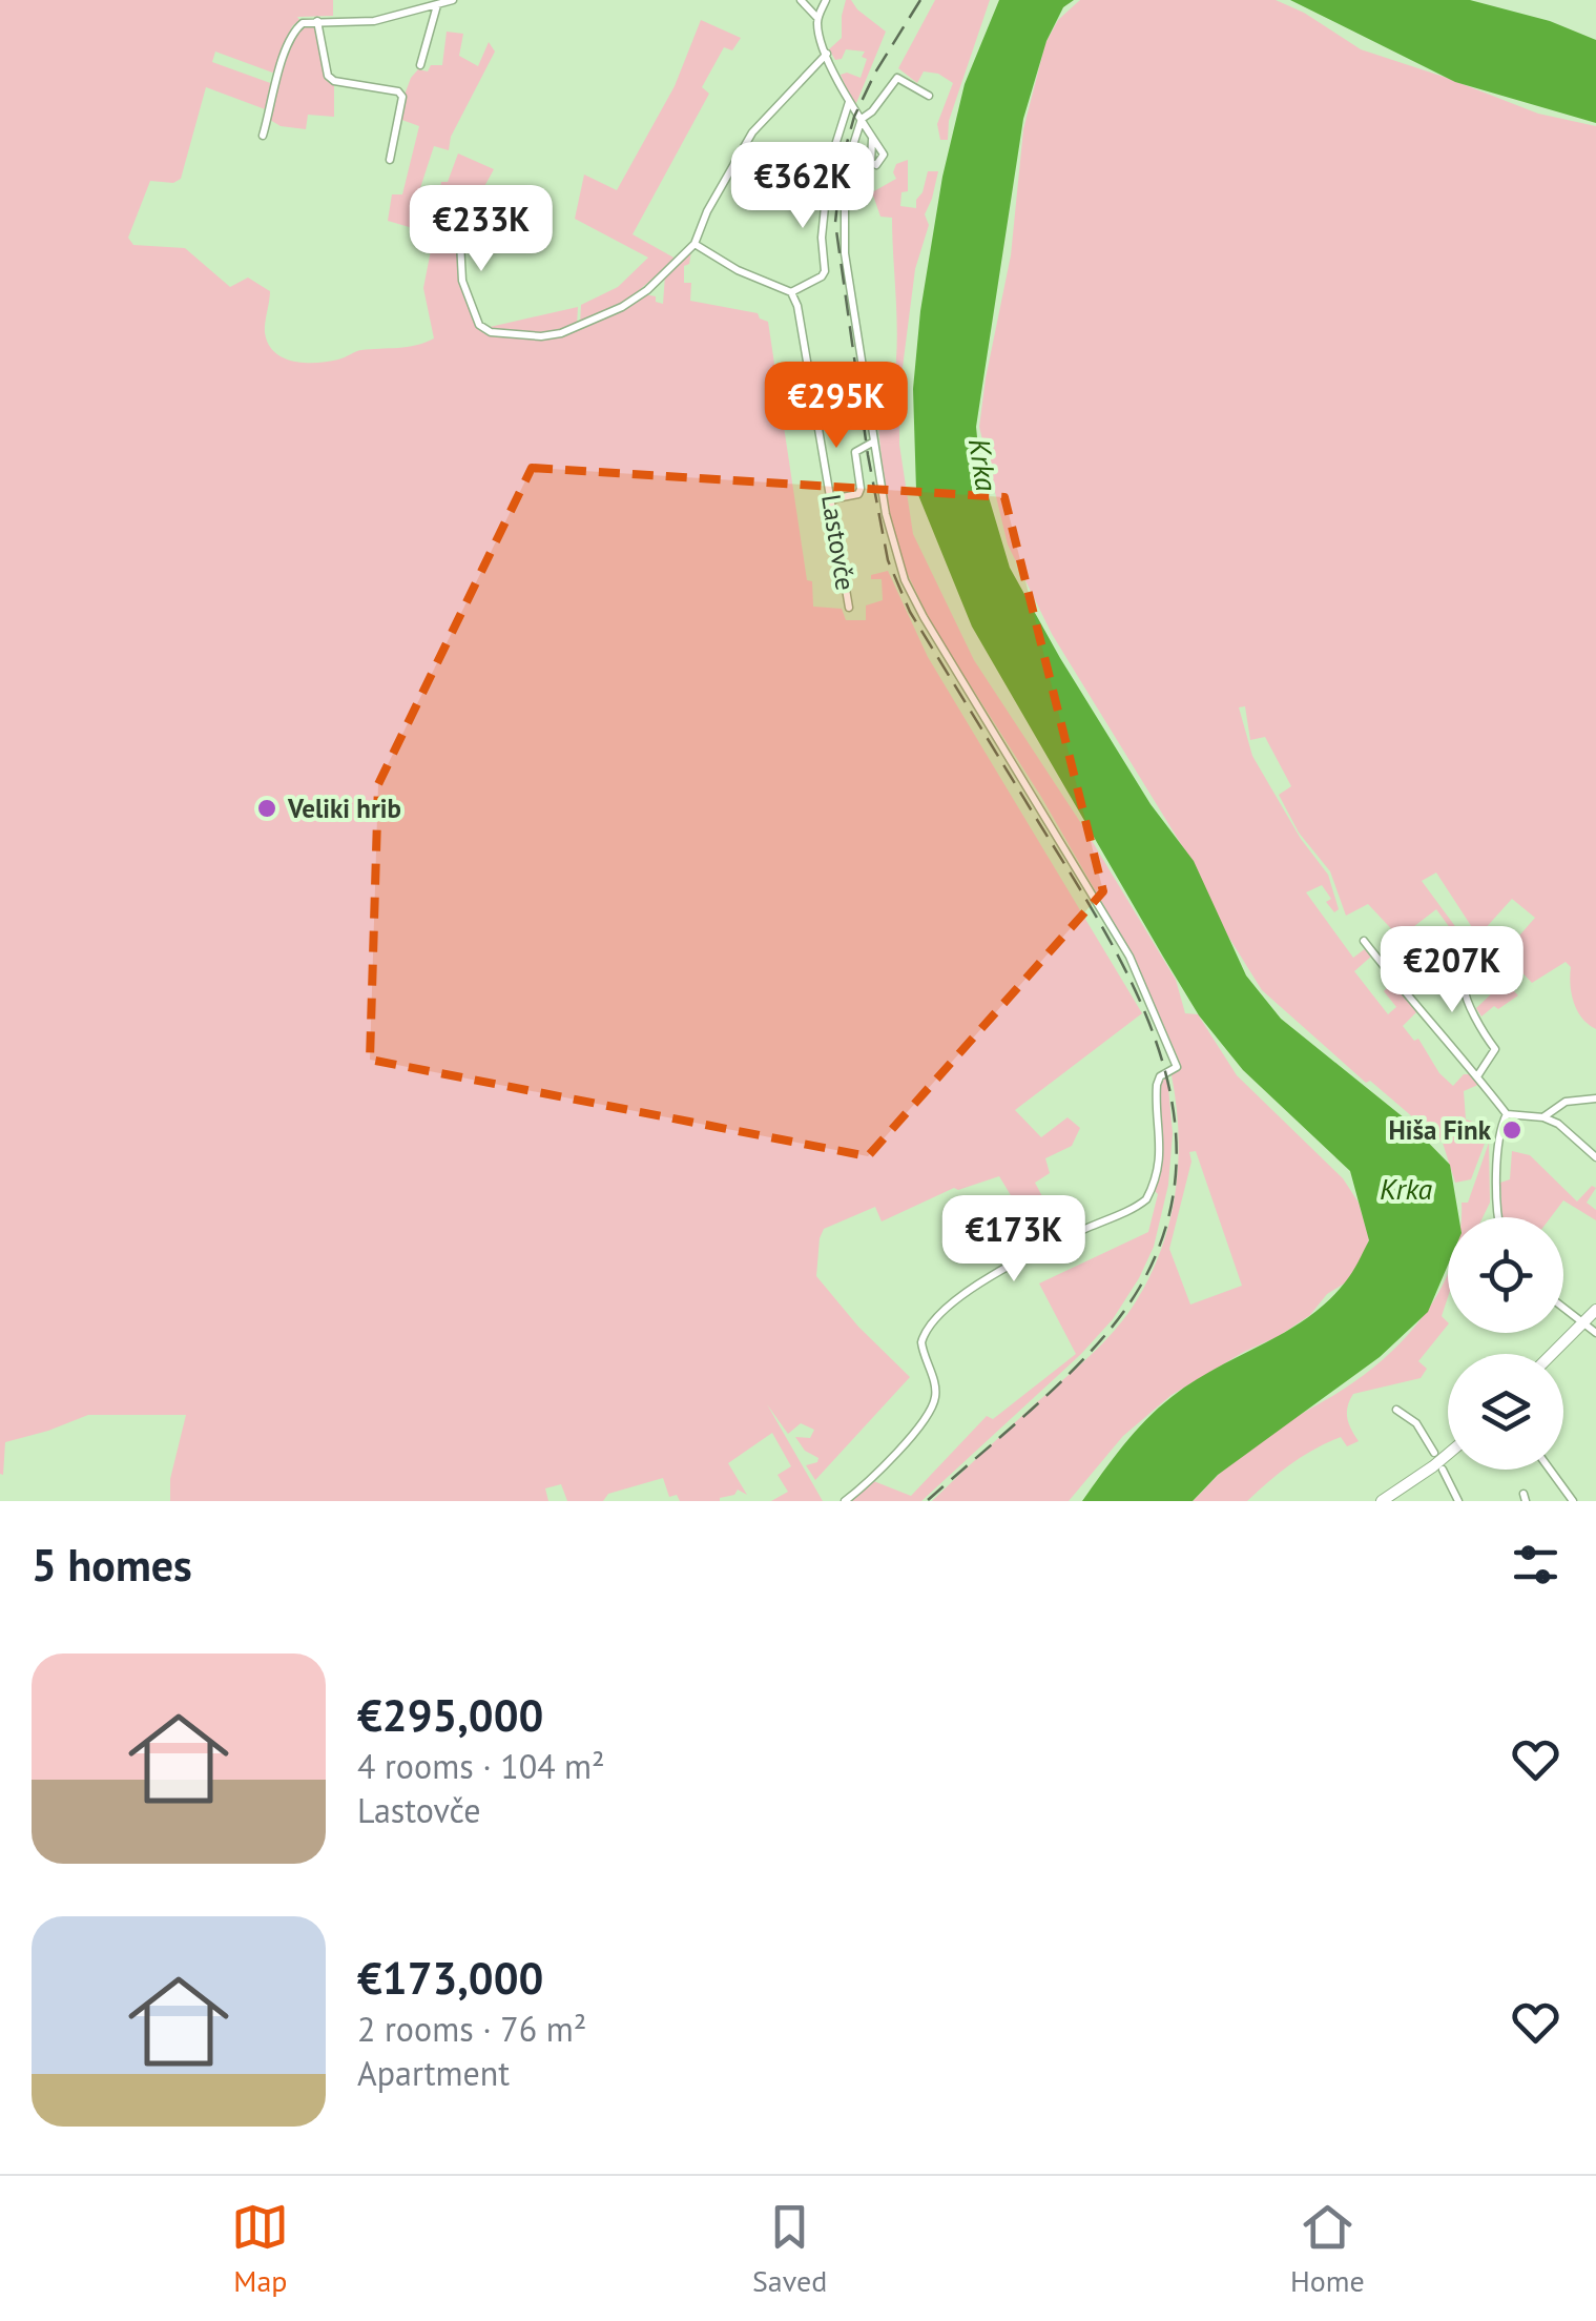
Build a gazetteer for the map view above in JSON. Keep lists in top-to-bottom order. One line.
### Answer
{"streets":{"street":["Lastovče"]},"water":["Krka"],"places":["Veliki hrib","Hiša Fink"],"page":{"price":["€362K","€233K","€295K","€207K","€173K"],"heading":"5 homes","list":[{"name":"€295,000","note":"4 rooms · 104 m² · Lastovče"},{"name":"€173,000","note":"2 rooms · 76 m² · Apartment"}],"tabs":["Map","Saved","Home"]}}
